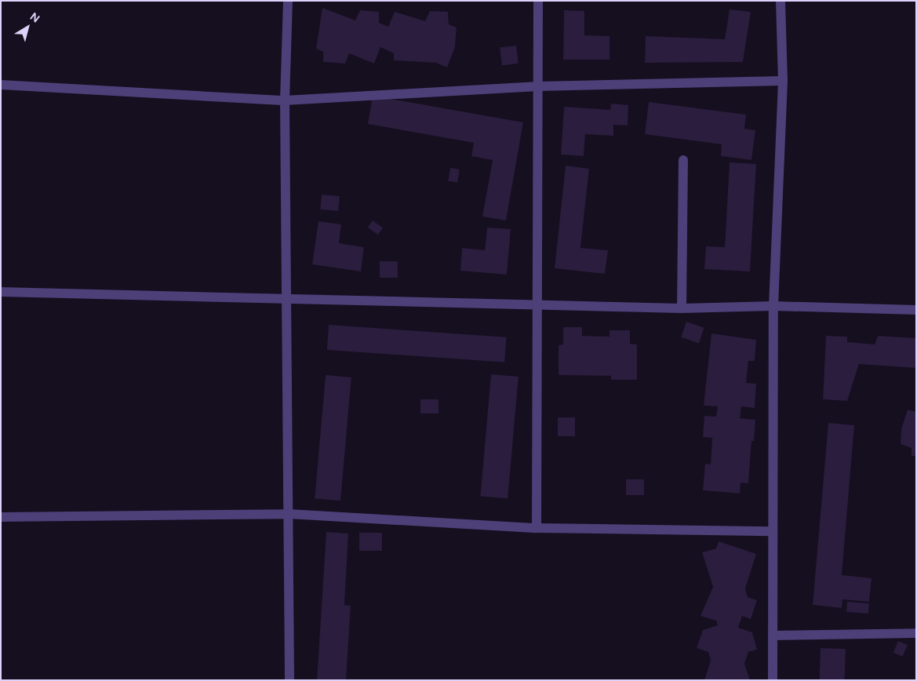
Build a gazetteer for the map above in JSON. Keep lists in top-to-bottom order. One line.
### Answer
{"north":"top right"}
